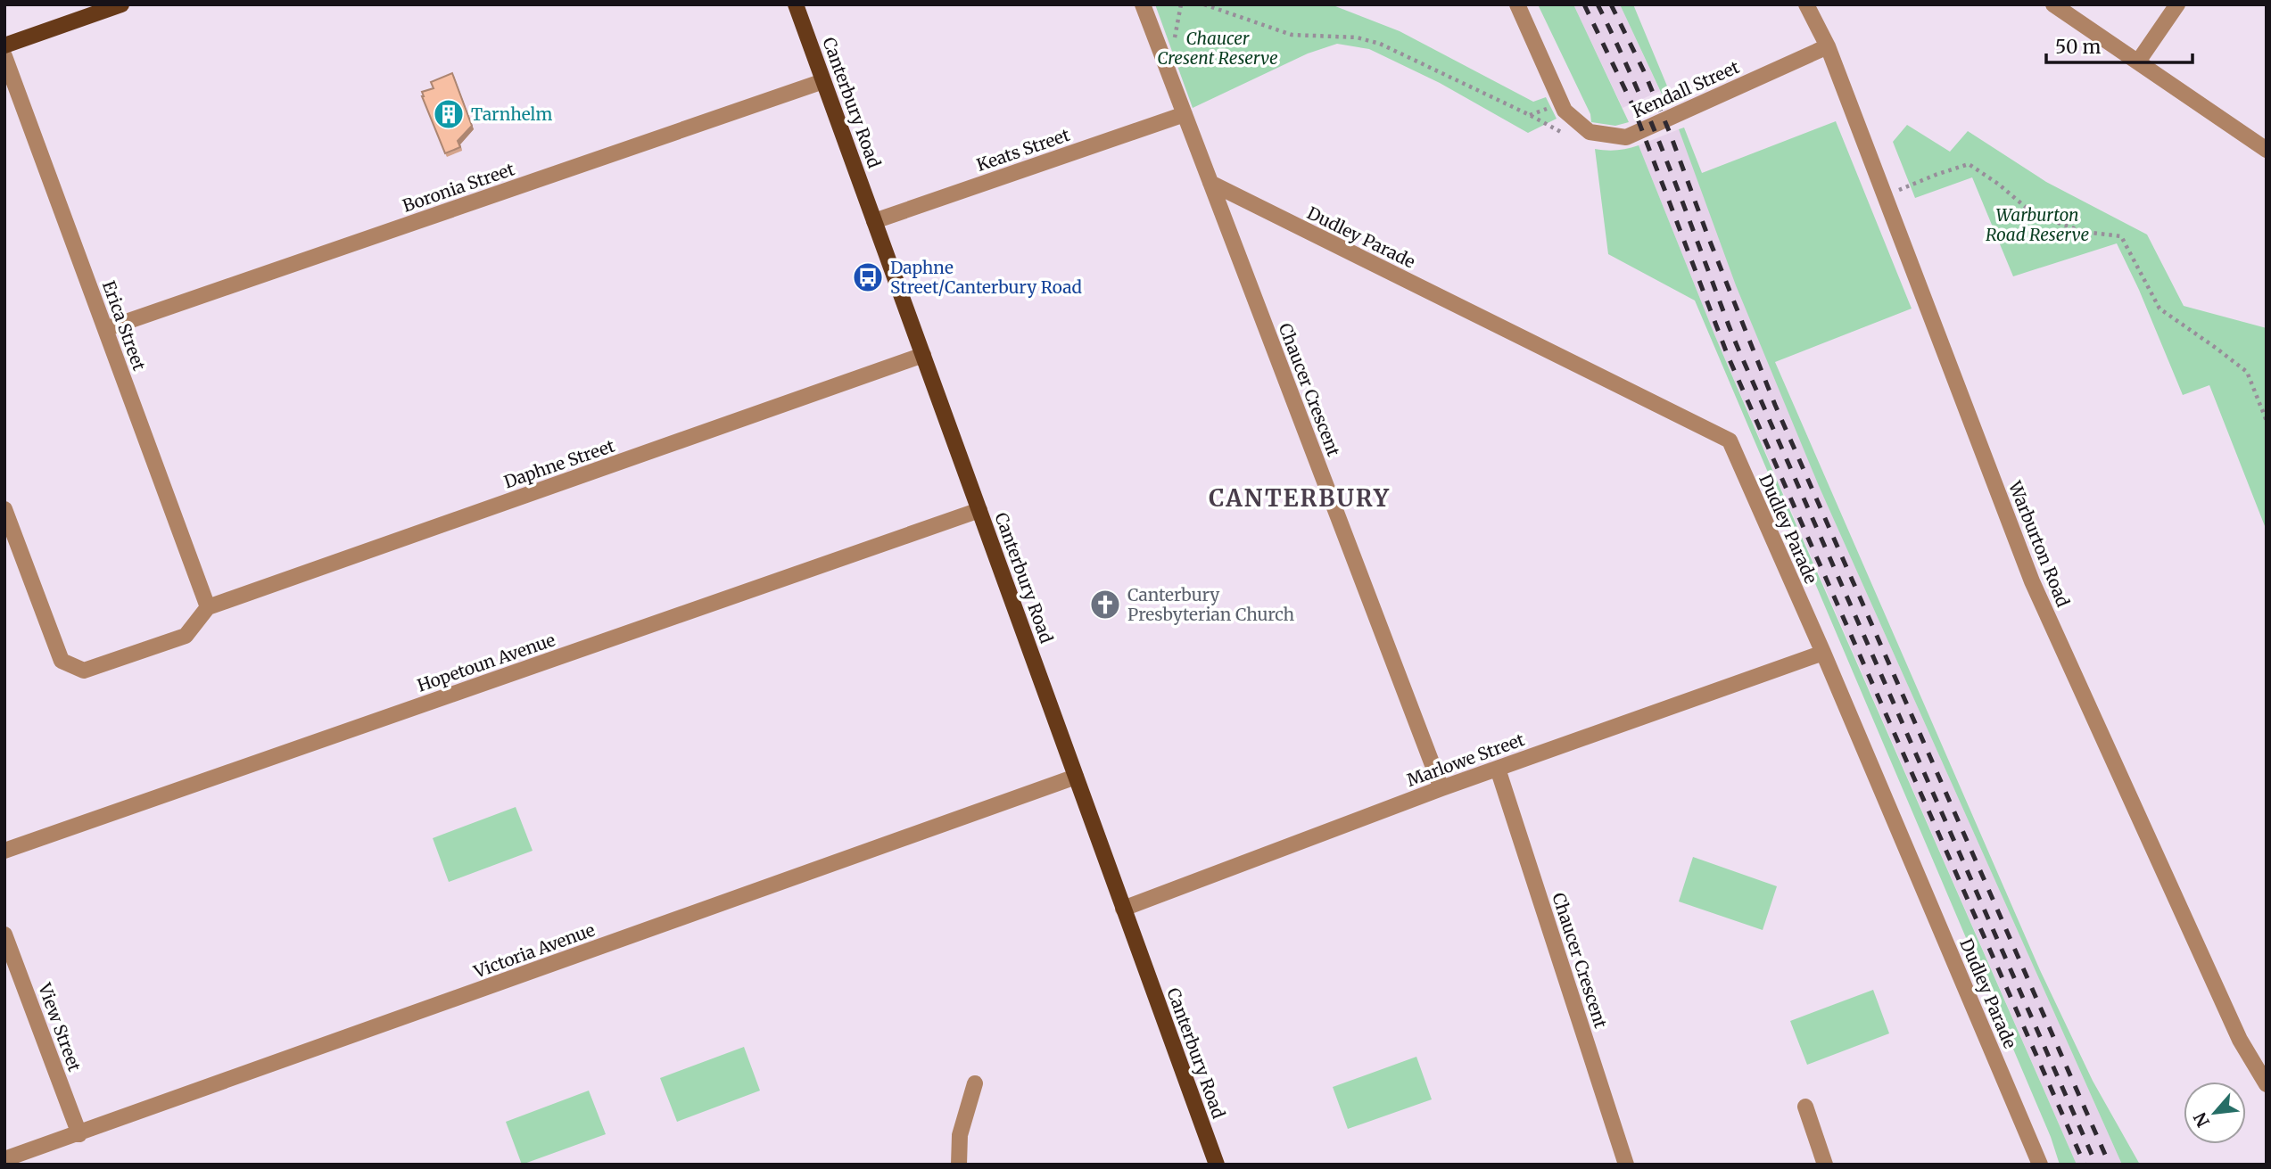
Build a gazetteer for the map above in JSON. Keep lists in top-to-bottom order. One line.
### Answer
{"streets":{"main road":["Canterbury Road"],"street":["Kendall Street","Keats Street","Boronia Street","Dudley Parade","Erica Street","Chaucer Crescent","Daphne Street","Warburton Road","Hopetoun Avenue","Marlowe Street","Victoria Avenue","View Street"]},"crossings":[["Kendall Street","Warburton Road"],["Canterbury Road","Keats Street"],["Canterbury Road","Boronia Street"],["Canterbury Road","Daphne Street"],["Canterbury Road","Hopetoun Avenue"],["Canterbury Road","Marlowe Street"],["Canterbury Road","Victoria Avenue"],["Keats Street","Chaucer Crescent"],["Boronia Street","Erica Street"],["Dudley Parade","Chaucer Crescent"],["Dudley Parade","Marlowe Street"],["Erica Street","Daphne Street"],["Chaucer Crescent","Marlowe Street"],["Victoria Avenue","View Street"]],"districts":["CANTERBURY"],"parks":["Chaucer Cresent Reserve","Warburton Road Reserve"],"places":{"building":["Tarnhelm"],"bus stop":["Daphne Street/Canterbury Road"],"church":["Canterbury Presbyterian Church"]},"scale_bar":"50 m","north":"bottom left"}
